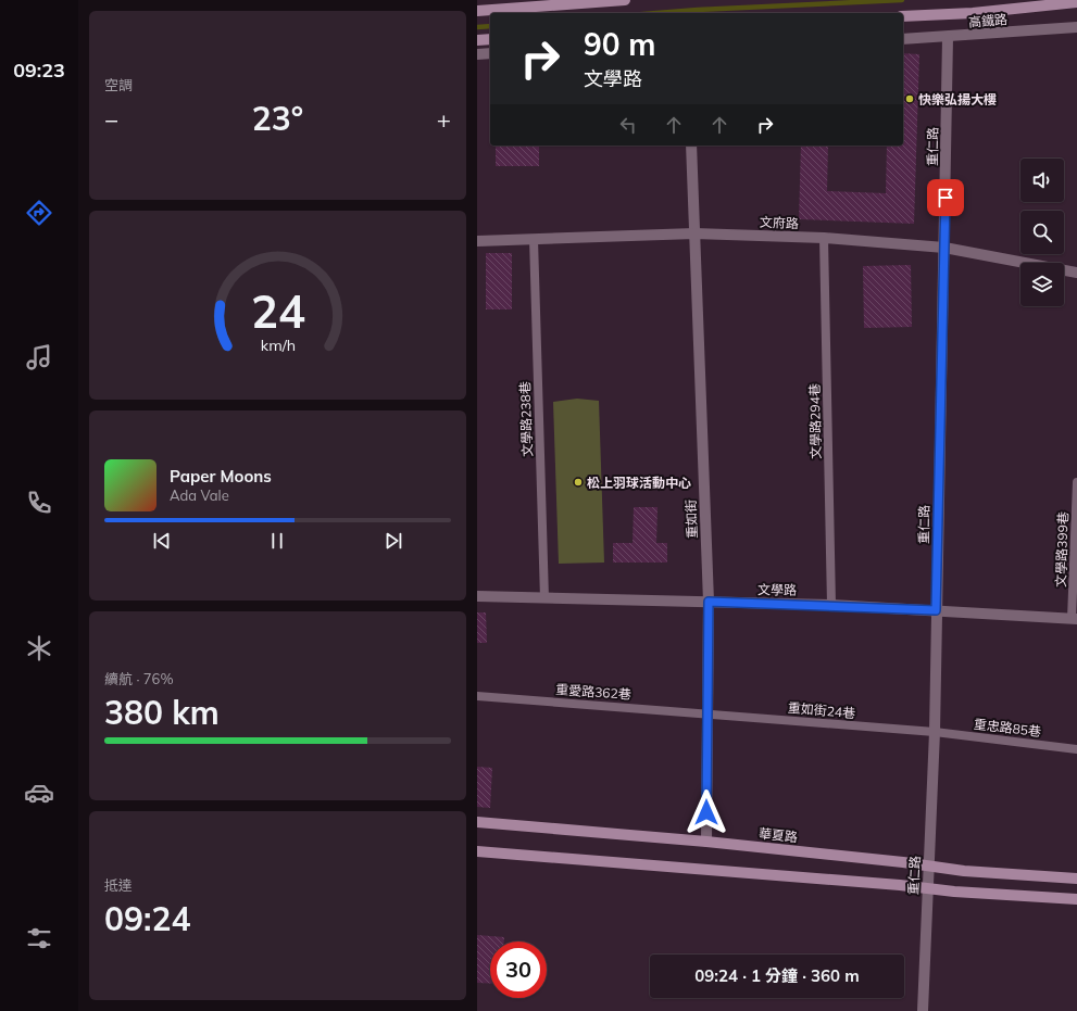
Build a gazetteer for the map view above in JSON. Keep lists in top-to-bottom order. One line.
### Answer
{"streets":{"street":["高鐵路","重仁路","文府路","重如街","文學路","華夏路"],"lane":["文學路238巷","文學路294巷","文學路399巷","重愛路362巷","重如街24巷","重忠路85巷"]},"crossings":[["高鐵路","重仁路"],["重仁路","文府路"],["重仁路","文學路"],["重仁路","重如街24巷"],["重仁路","重忠路85巷"],["重仁路","華夏路"],["文府路","文學路238巷"],["文府路","文學路294巷"],["文府路","重如街"],["文學路238巷","文學路"],["文學路294巷","文學路"],["重如街","文學路"],["重如街","重愛路362巷"],["重如街","重如街24巷"],["重如街","華夏路"],["文學路399巷","文學路"],["重愛路362巷","重如街24巷"],["重如街24巷","重忠路85巷"]],"places":["快樂弘揚大樓","松上羽球活動中心"],"page":{"tabs":"09:23","tile":["空調",["續航 · 76%","380 km"],["抵達","09:24"]],"turn":["90 m","文學路"],"heat":["−","23°","+"],"song":["Paper Moons","Ada Vale"],"limit":"30","trip":"09:24 · 1 分鐘 · 360 m","gauge":["24","km/h"]}}
